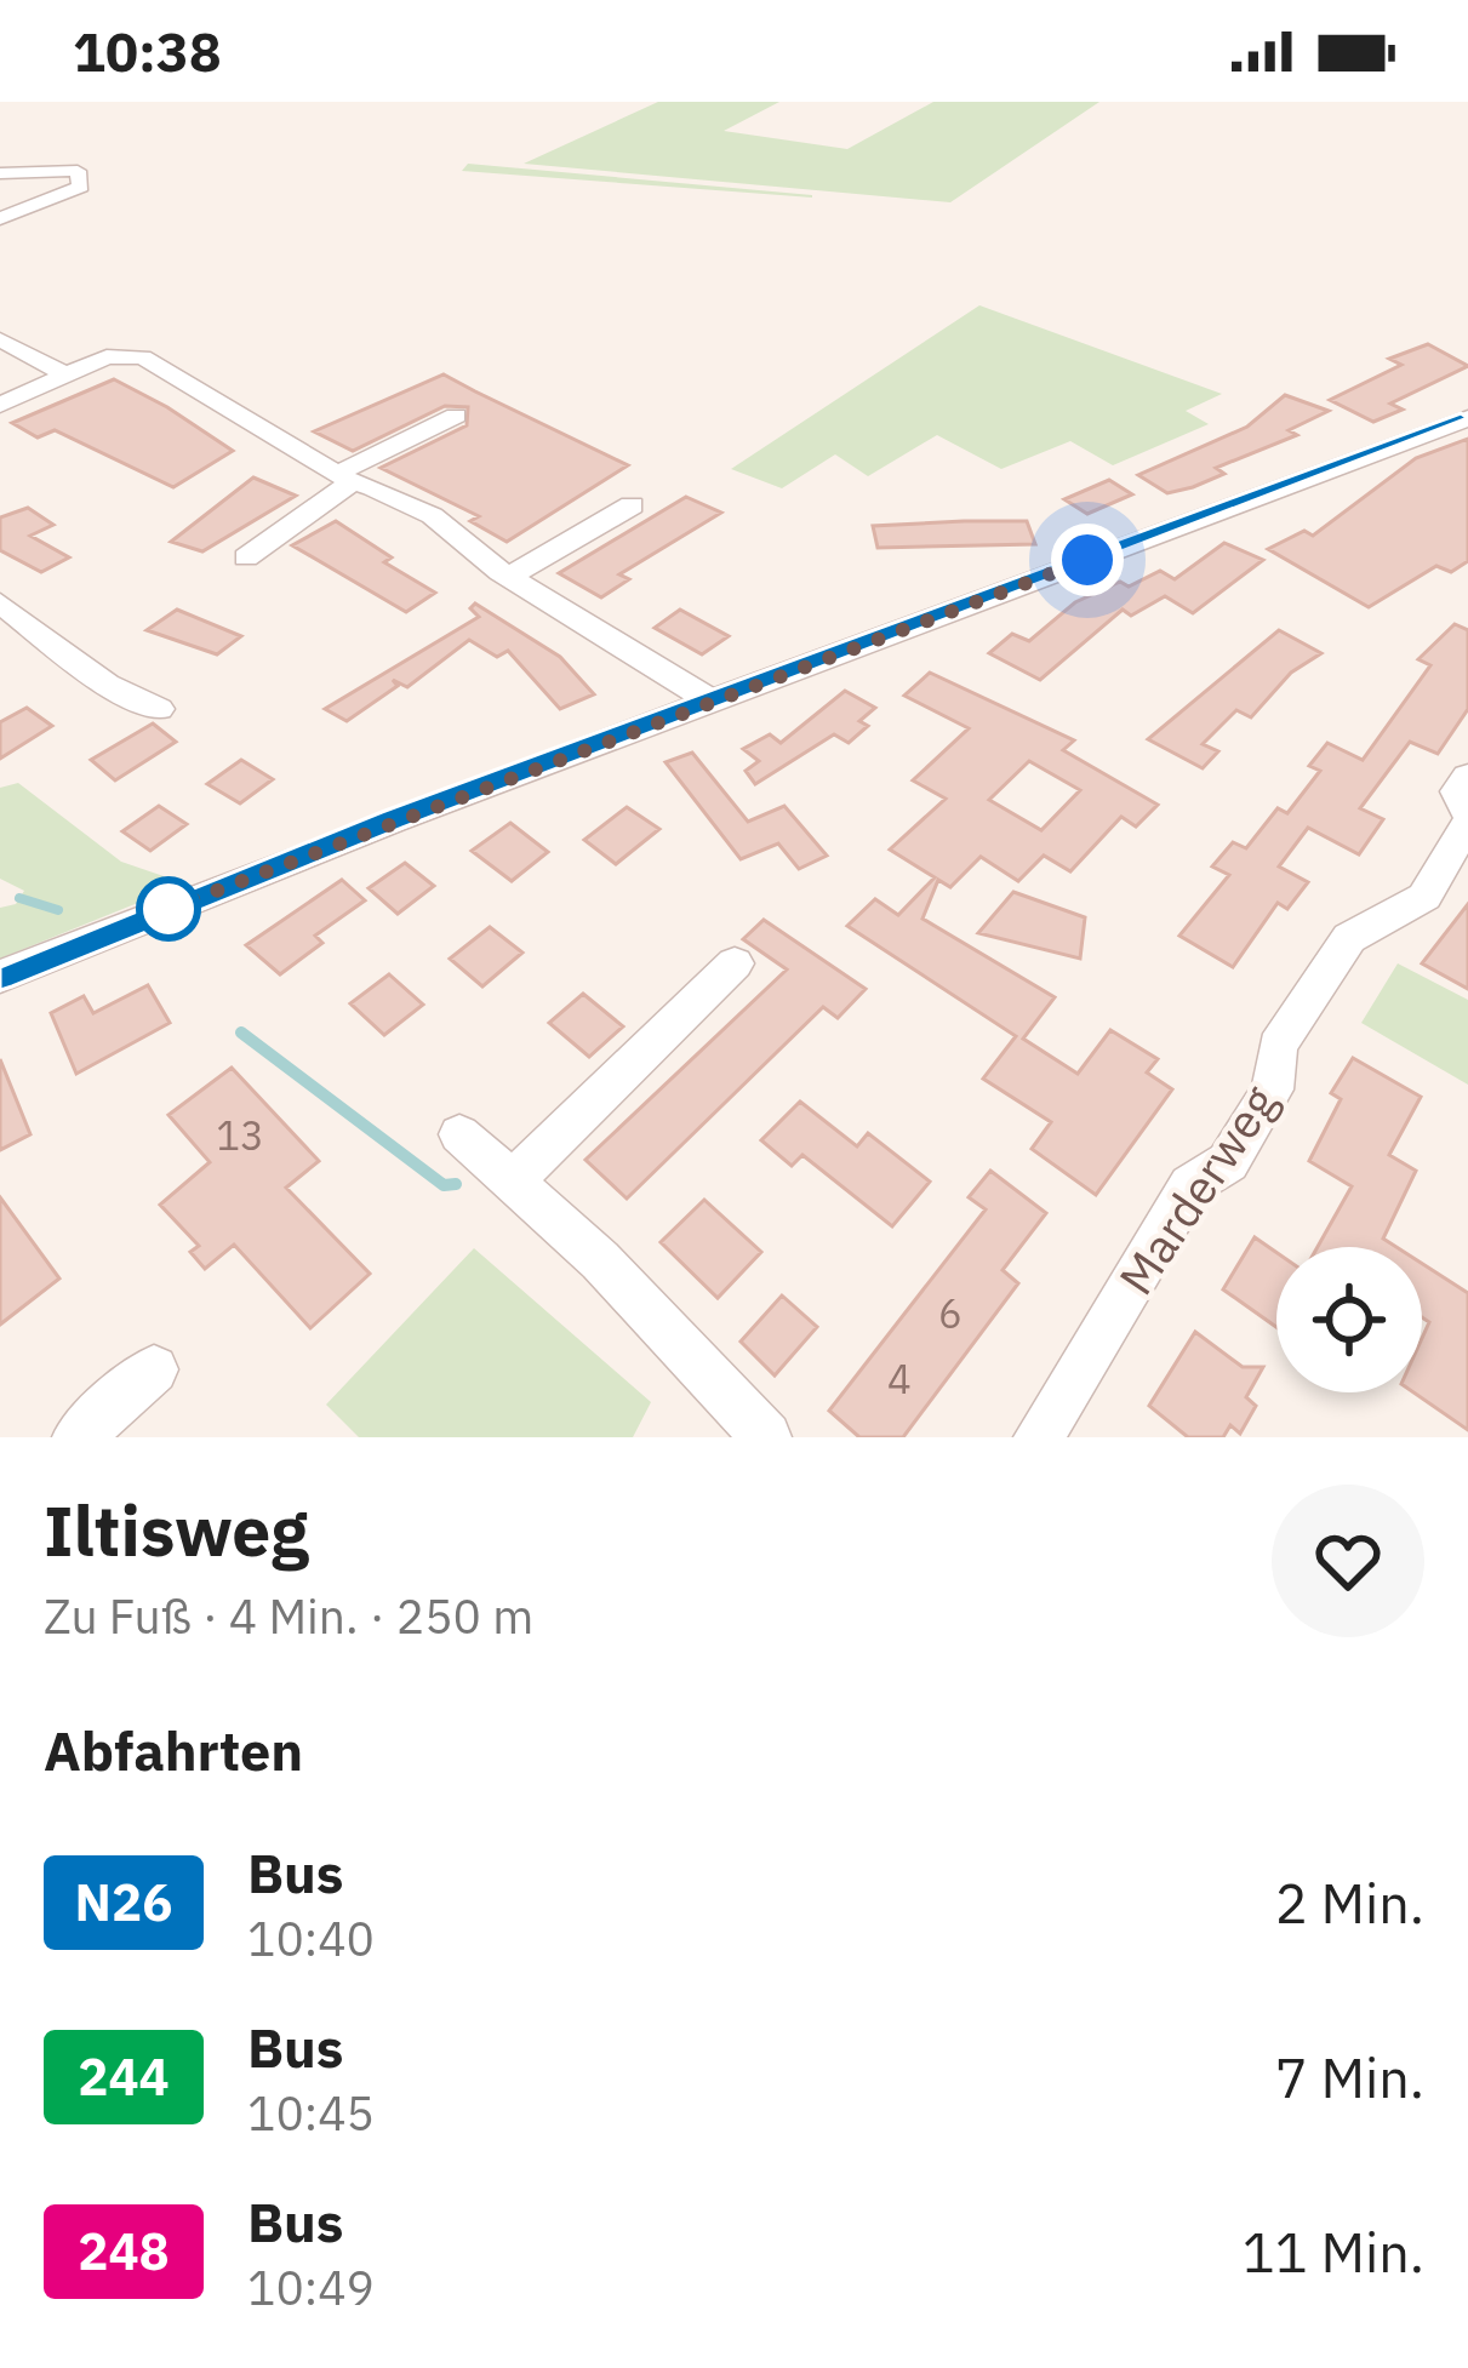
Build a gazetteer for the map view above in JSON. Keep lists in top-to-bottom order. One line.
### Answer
{"streets":{"street":["Marderweg"]},"lines":["bus line N26"],"house_numbers":["13","6","4"],"page":{"status":"10:38","heading":[["Iltisweg","Zu Fuß · 4 Min. · 250 m"],"Abfahrten"],"list":[{"mark":"N26","name":"Bus","note":"10:40","value":"2 Min."},{"mark":"244","name":"Bus","note":"10:45","value":"7 Min."},{"mark":"248","name":"Bus","note":"10:49","value":"11 Min."}]}}
